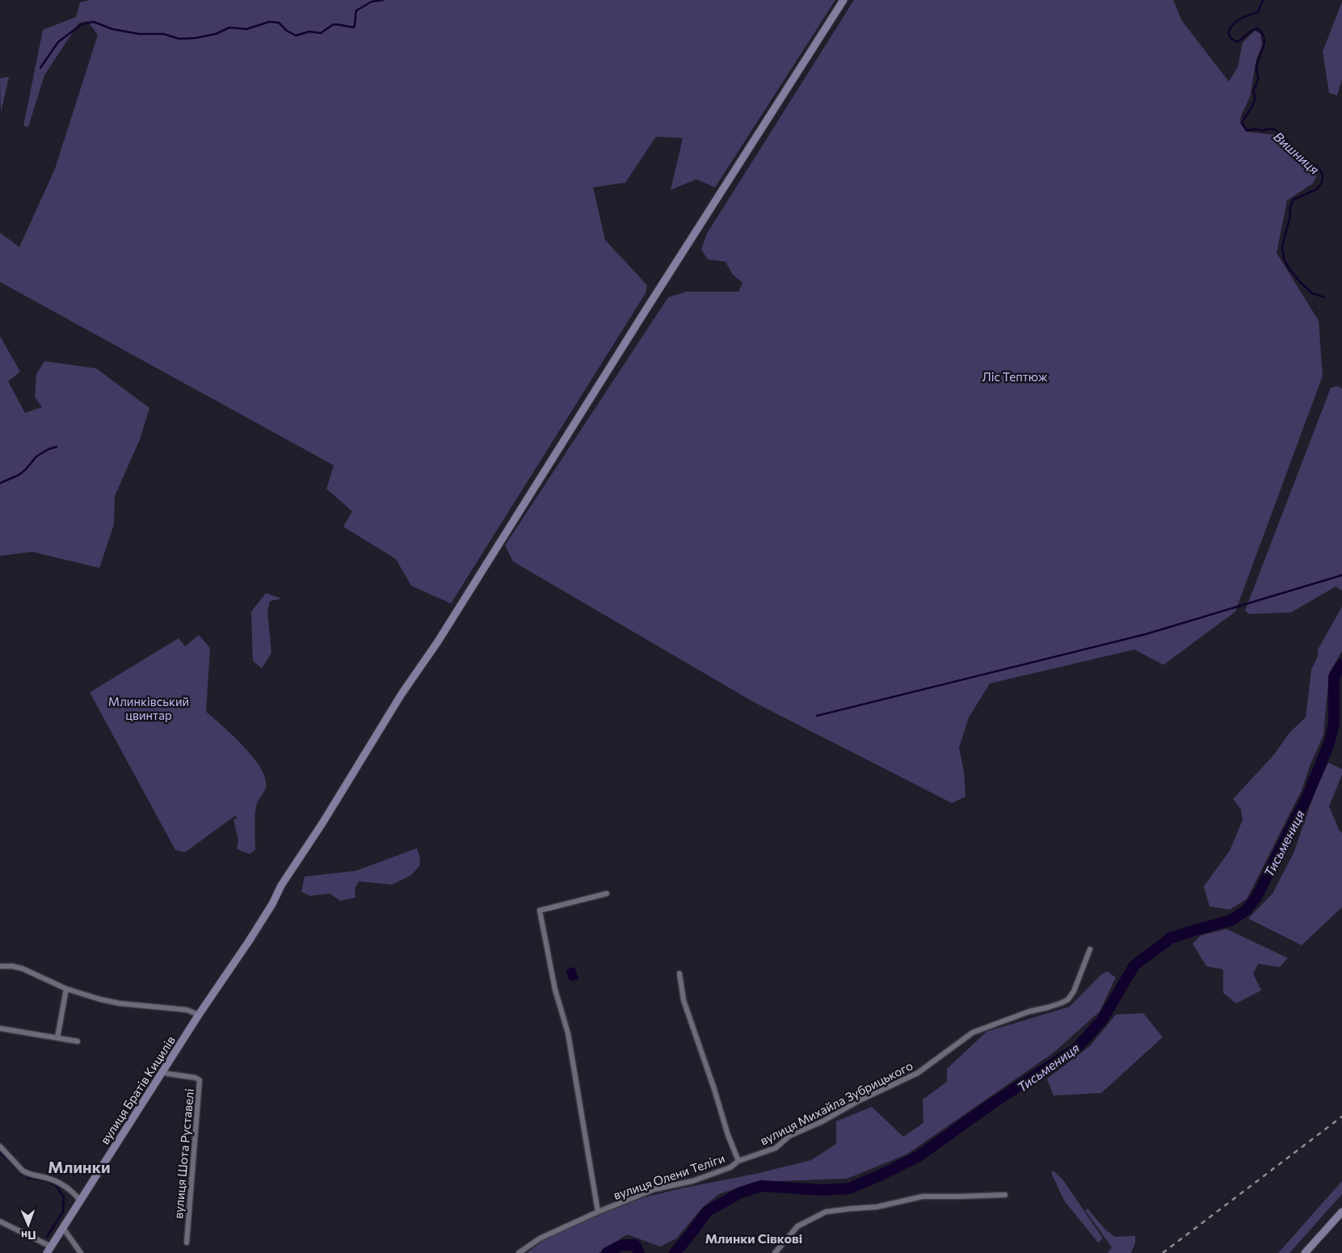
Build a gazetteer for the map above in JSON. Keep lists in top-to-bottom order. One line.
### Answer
{"streets":{"street":["вулиця Братів Кицилів","вулиця Михайла Зубрицького","вулиця Шота Руставелі","вулиця Олени Теліги"]},"crossings":[["вулиця Братів Кицилів","вулиця Шота Руставелі"],["вулиця Михайла Зубрицького","вулиця Олени Теліги"]],"districts":["Млинки","Млинки Сівкові"],"water":["Вишниця","Тисьмениця"],"parks":["Ліс Тептюж","Млинківський цвинтар"],"north":"bottom"}
